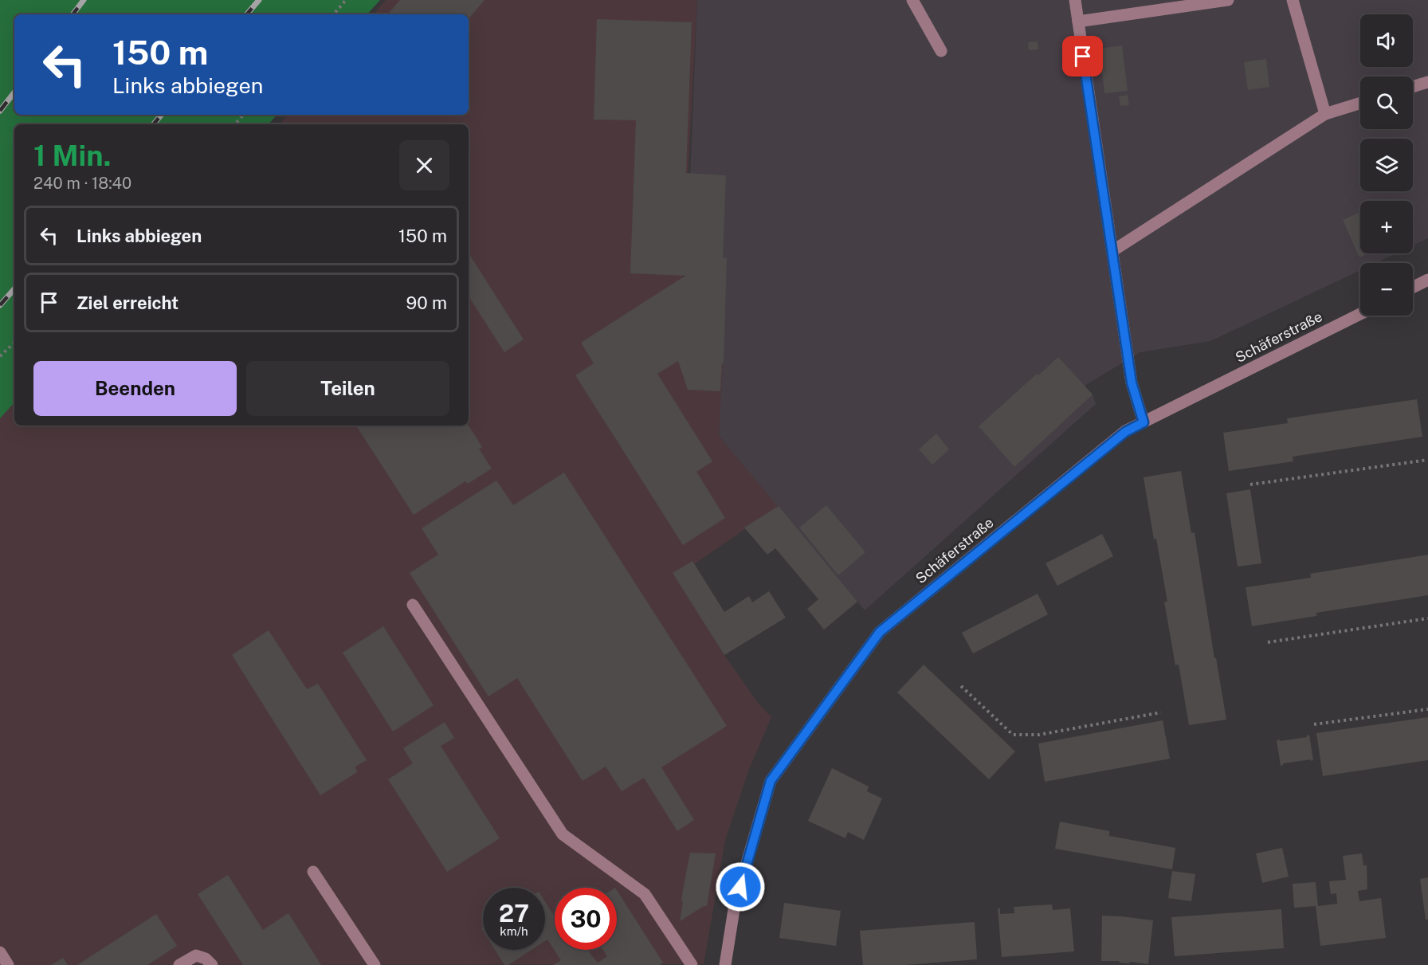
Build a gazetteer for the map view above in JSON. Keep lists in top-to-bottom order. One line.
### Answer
{"streets":{"street":["Schäferstraße"]},"page":{"map_buttons":["+","−"],"turn":["150 m","Links abbiegen"],"heading":["1 Min.","240 m · 18:40"],"list":[{"name":"Links abbiegen","value":"150 m"},{"name":"Ziel erreicht","value":"90 m"}],"buttons":["Beenden","Teilen"],"speed":"27 km/h","limit":"30"}}
